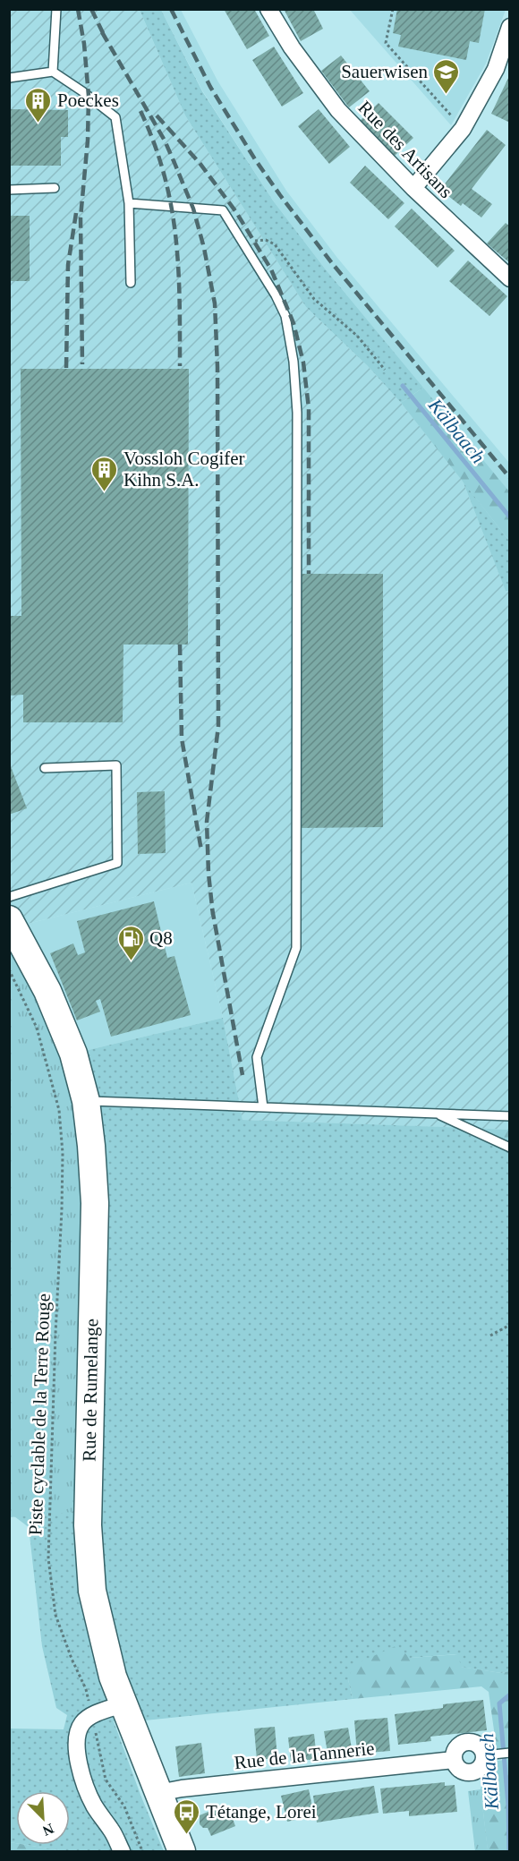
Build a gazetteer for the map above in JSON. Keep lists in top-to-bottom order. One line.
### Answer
{"streets":{"main road":["Rue de Rumelange"],"street":["Rue des Artisans","Rue de la Tannerie"],"path":["Piste cyclable de la Terre Rouge"]},"crossings":[["Rue de Rumelange","Rue de la Tannerie"]],"water":["Kälbaach"],"places":{"school or university":["Sauerwisen"],"building":["Poeckes","Vossloh Cogifer Kihn S.A."],"fuel station":["Q8"],"bus stop":["Tétange, Lorei"]},"north":"bottom right"}
